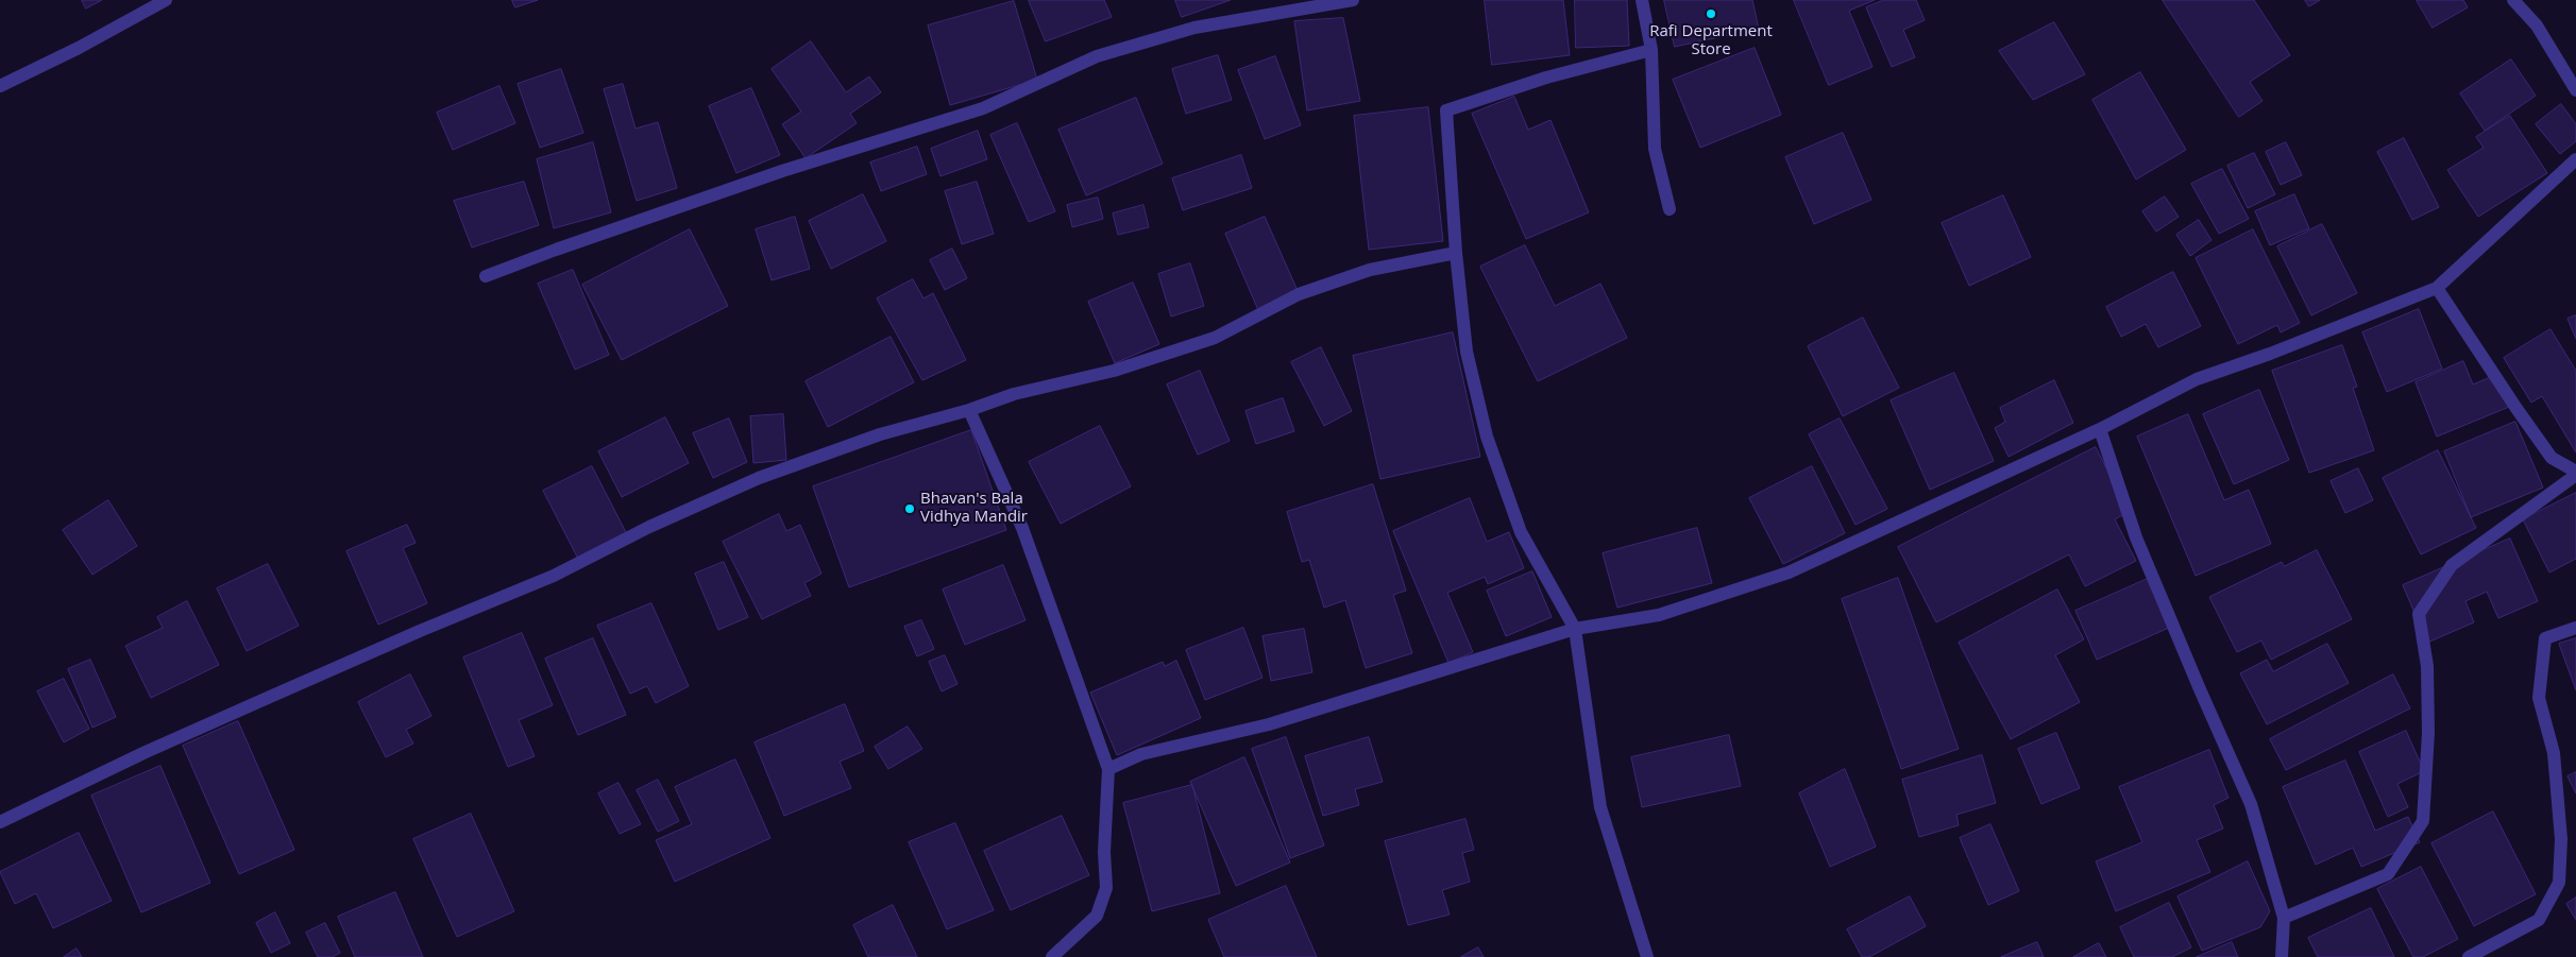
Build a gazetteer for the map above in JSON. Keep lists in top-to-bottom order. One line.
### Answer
{"places":["Rafi Department Store","Bhavan's Bala Vidhya Mandir"]}
